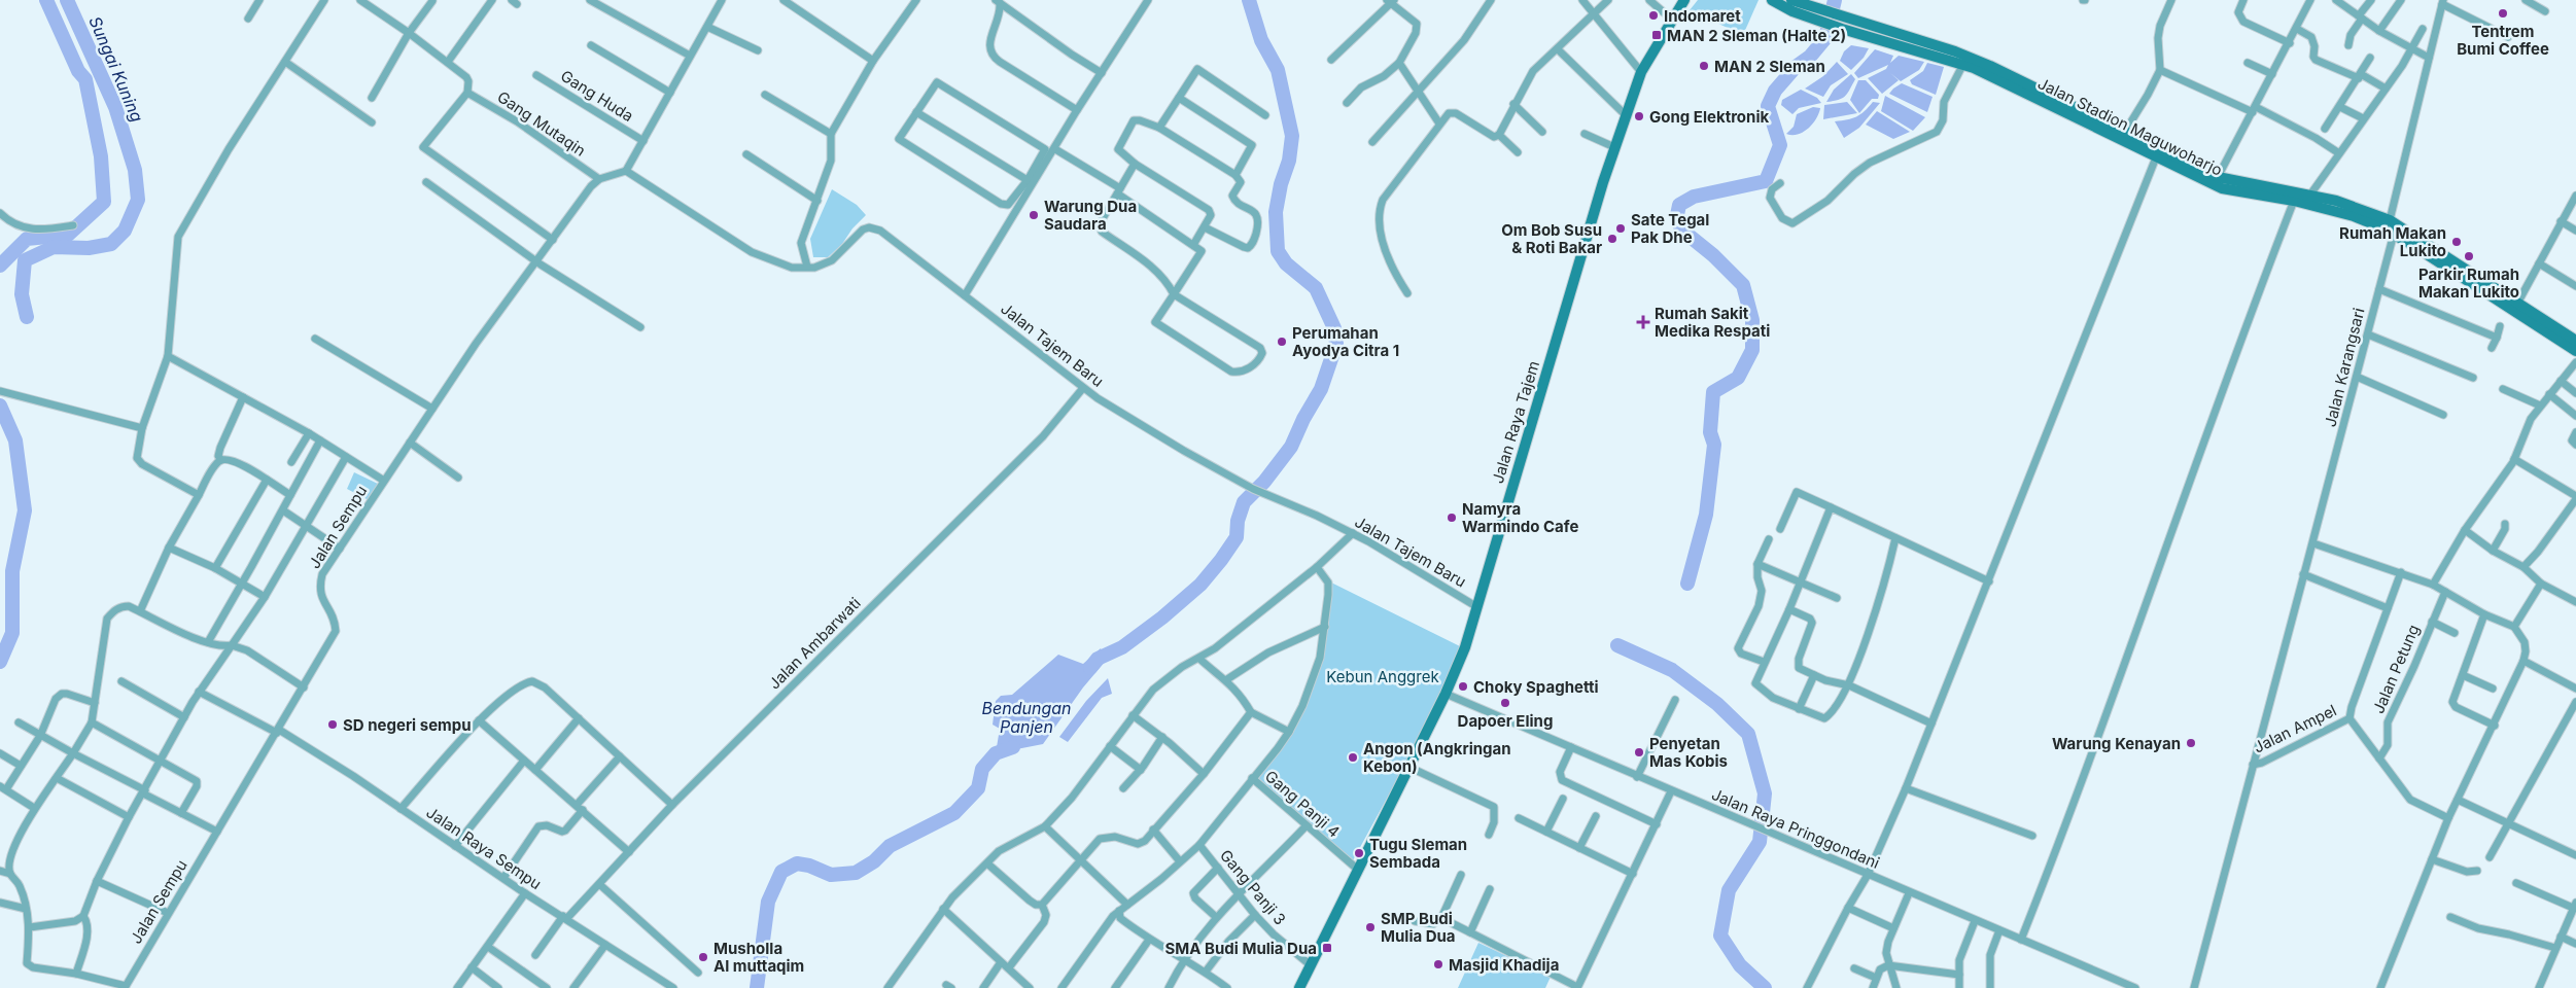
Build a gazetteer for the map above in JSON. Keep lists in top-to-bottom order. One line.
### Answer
{"streets":{"main road":["Jalan Stadion Maguwoharjo","Jalan Raya Tajem"],"street":["Gang Huda","Gang Mutaqin","Jalan Tajem Baru","Jalan Karangsari","Jalan Sempu","Jalan Ambarwati","Jalan Petung","Jalan Ampel","Gang Panji 4","Jalan Raya Pringgondani","Jalan Raya Sempu","Gang Panji 3"]},"crossings":[["Gang Mutaqin","Jalan Sempu"],["Jalan Stadion Maguwoharjo","Jalan Karangsari"],["Jalan Tajem Baru","Jalan Raya Tajem"],["Jalan Tajem Baru","Jalan Ambarwati"],["Jalan Karangsari","Jalan Ampel"],["Jalan Raya Tajem","Gang Panji 4"],["Jalan Raya Tajem","Jalan Raya Pringgondani"],["Jalan Raya Tajem","Gang Panji 3"],["Jalan Sempu","Jalan Raya Sempu"],["Jalan Ambarwati","Jalan Raya Sempu"]],"water":["Sungai Kuning","Bendungan Panjen"],"parks":["Kebun Anggrek"],"places":{"other":["Tentrem Bumi Coffee","Indomaret","MAN 2 Sleman","Gong Elektronik","Warung Dua Saudara","Sate Tegal Pak Dhe","Om Bob Susu & Roti Bakar","Rumah Makan Lukito","Parkir Rumah Makan Lukito","Perumahan Ayodya Citra 1","Namyra Warmindo Cafe","Choky Spaghetti","Dapoer Eling","SD negeri sempu","Warung Kenayan","Penyetan Mas Kobis","Angon (Angkringan Kebon)","Tugu Sleman Sembada","SMP Budi Mulia Dua","Musholla Al muttaqim","Masjid Khadija"],"transit":["MAN 2 Sleman (Halte 2)","SMA Budi Mulia Dua"],"health":["Rumah Sakit Medika Respati"]}}
